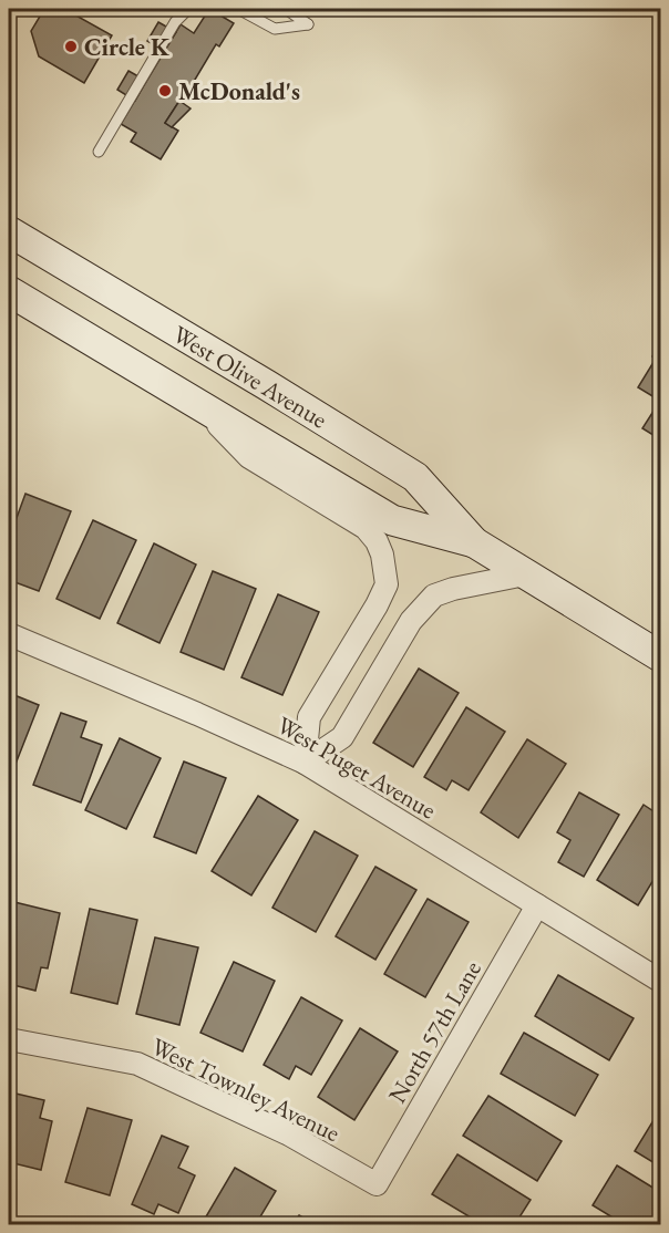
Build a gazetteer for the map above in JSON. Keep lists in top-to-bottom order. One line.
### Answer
{"streets":{"main road":["West Olive Avenue"],"street":["West Puget Avenue","North 57th Lane","West Townley Avenue"]},"crossings":[["West Puget Avenue","North 57th Lane"],["North 57th Lane","West Townley Avenue"]],"places":["Circle K","McDonald's"]}
